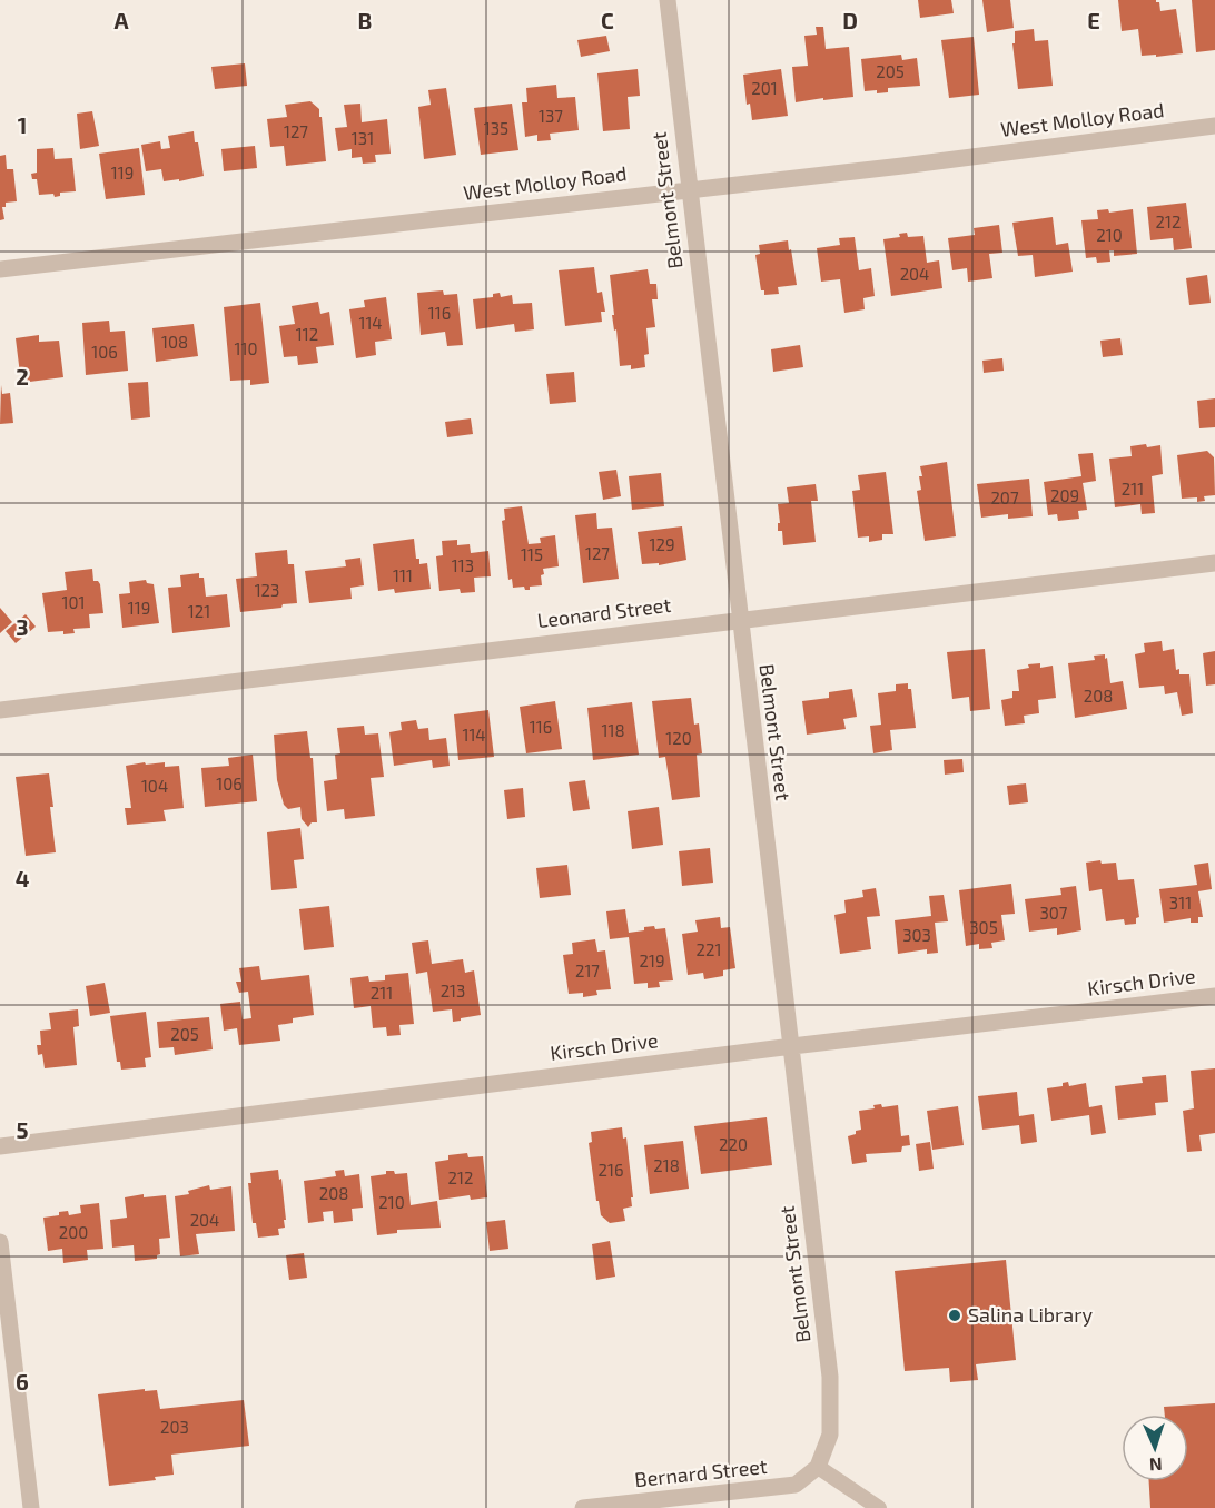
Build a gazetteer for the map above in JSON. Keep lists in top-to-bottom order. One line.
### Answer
{"streets":{"street":["West Molloy Road","Belmont Street","Leonard Street","Kirsch Drive","Bernard Street"]},"crossings":[["West Molloy Road","Belmont Street"],["Belmont Street","Leonard Street"],["Belmont Street","Kirsch Drive"],["Belmont Street","Bernard Street"]],"places":["Salina Library"],"house_numbers":["205","201","137","135","127","131","119","212","210","204","116","114","112","108","110","106","211","209","207","129","127","115","113","111","123","101","119","121","208","116","118","114","120","106","104","311","307","305","303","221","219","217","213","211","205","220","218","216","212","208","210","204","200","203"],"north":"bottom","grid":{"columns":["A","B","C","D","E"],"rows":["1","2","3","4","5","6"]}}
